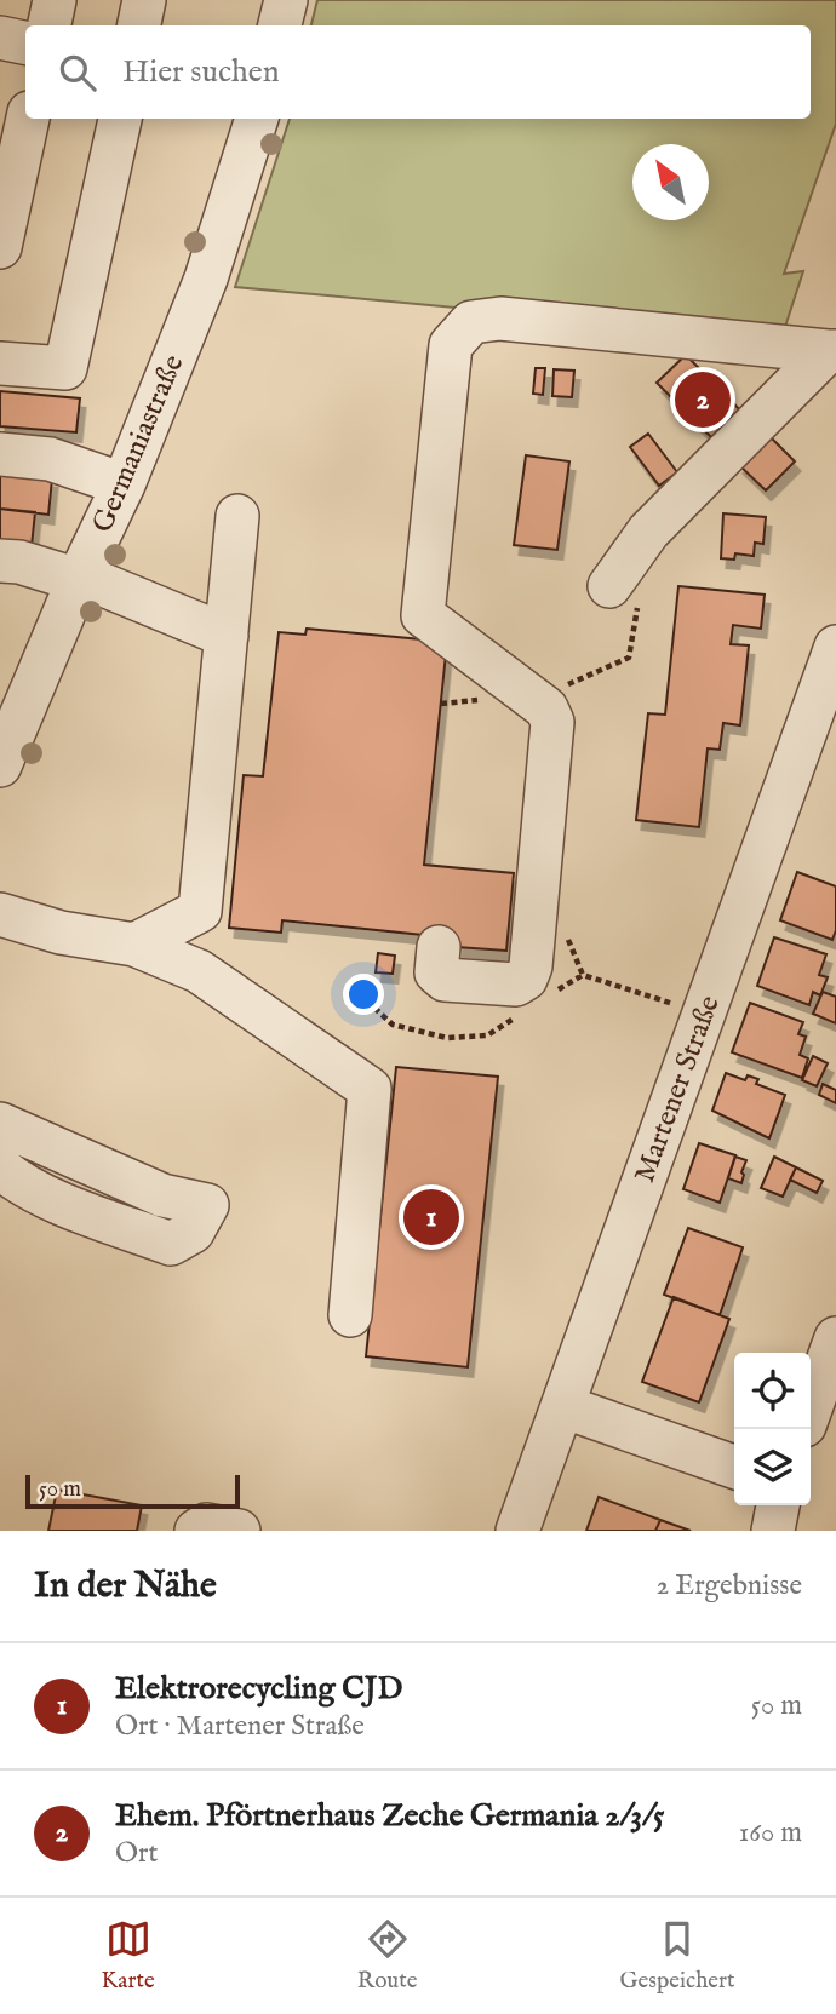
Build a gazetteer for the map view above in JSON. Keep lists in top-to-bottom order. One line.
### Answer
{"streets":{"street":["Germaniastraße","Martener Straße"]},"scale_bar":"50 m","north":"top left","page":{"search":"Hier suchen","pins":["2","1"],"scale":"50 m","heading":["In der Nähe","2 Ergebnisse"],"list":[{"mark":"1","name":"Elektrorecycling CJD","note":"Ort · Martener Straße","value":"50 m"},{"mark":"2","name":"Ehem. Pförtnerhaus Zeche Germania 2/3/5","note":"Ort","value":"160 m"}],"nav":["Karte","Route","Gespeichert"]}}
